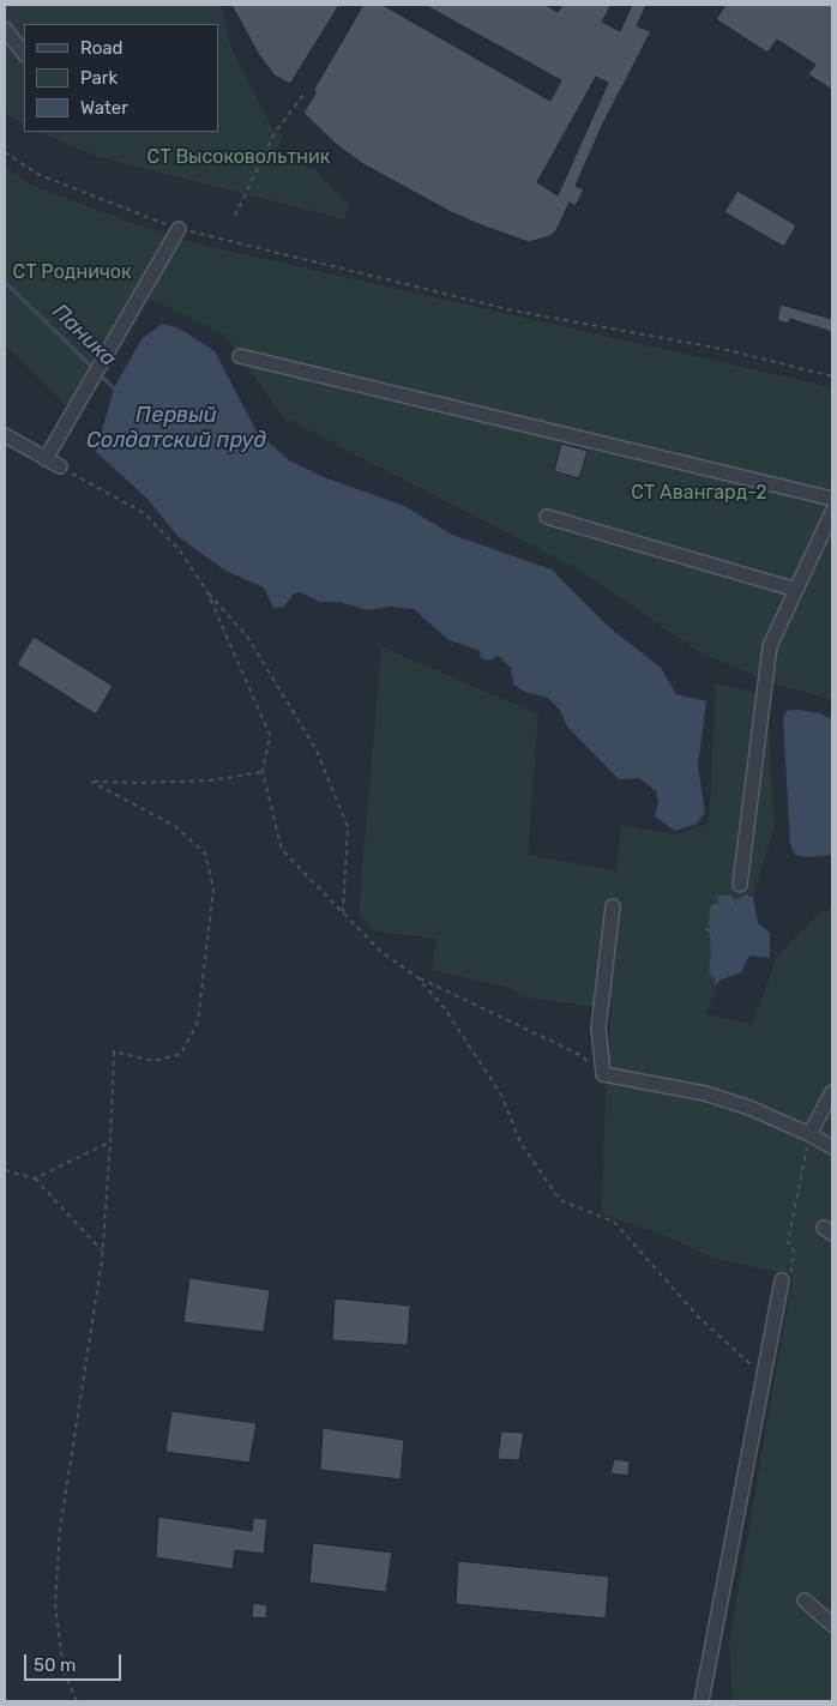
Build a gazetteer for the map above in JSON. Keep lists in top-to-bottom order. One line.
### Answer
{"water":["Паника","Первый Солдатский пруд"],"parks":["СТ Высоковольтник","СТ Родничок","СТ Авангард-2"],"legend":["Road","Park","Water"],"scale_bar":"50 m"}
